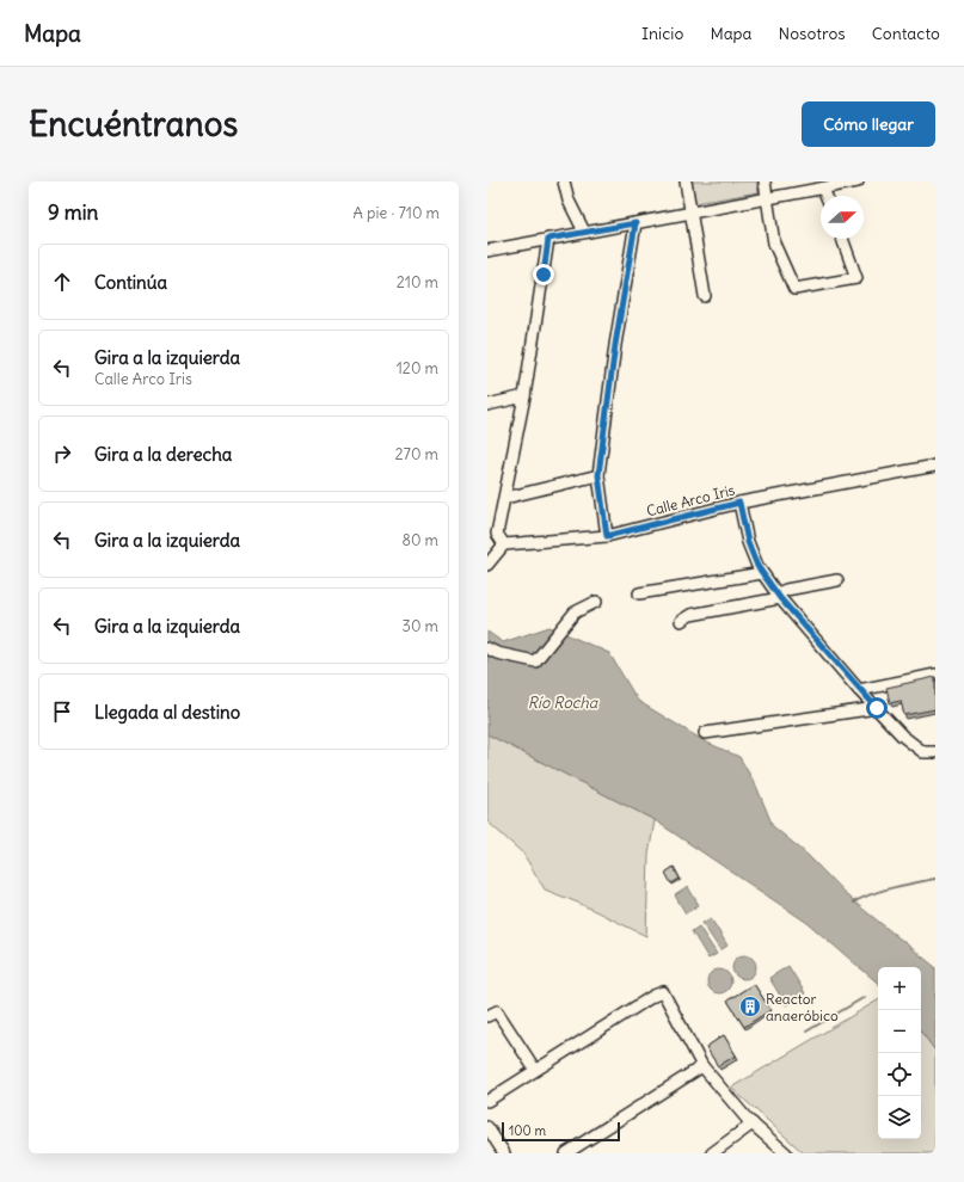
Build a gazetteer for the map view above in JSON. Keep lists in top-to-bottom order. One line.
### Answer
{"streets":{"street":["Calle Arco Iris"]},"water":["Río Rocha"],"places":{"building":["Reactor anaeróbico"]},"scale_bar":"100 m","north":"right","page":{"header":"Mapa","nav":["Inicio","Mapa","Nosotros","Contacto"],"buttons":"Cómo llegar","title":"Encuéntranos","heading":["9 min","A pie · 710 m"],"list":[["Continúa","210 m"],["Gira a la izquierda","Calle Arco Iris","120 m"],["Gira a la derecha","270 m"],["Gira a la izquierda","80 m"],["Gira a la izquierda","30 m"],"Llegada al destino"],"map_buttons":["+","−"],"scale":"100 m"}}
